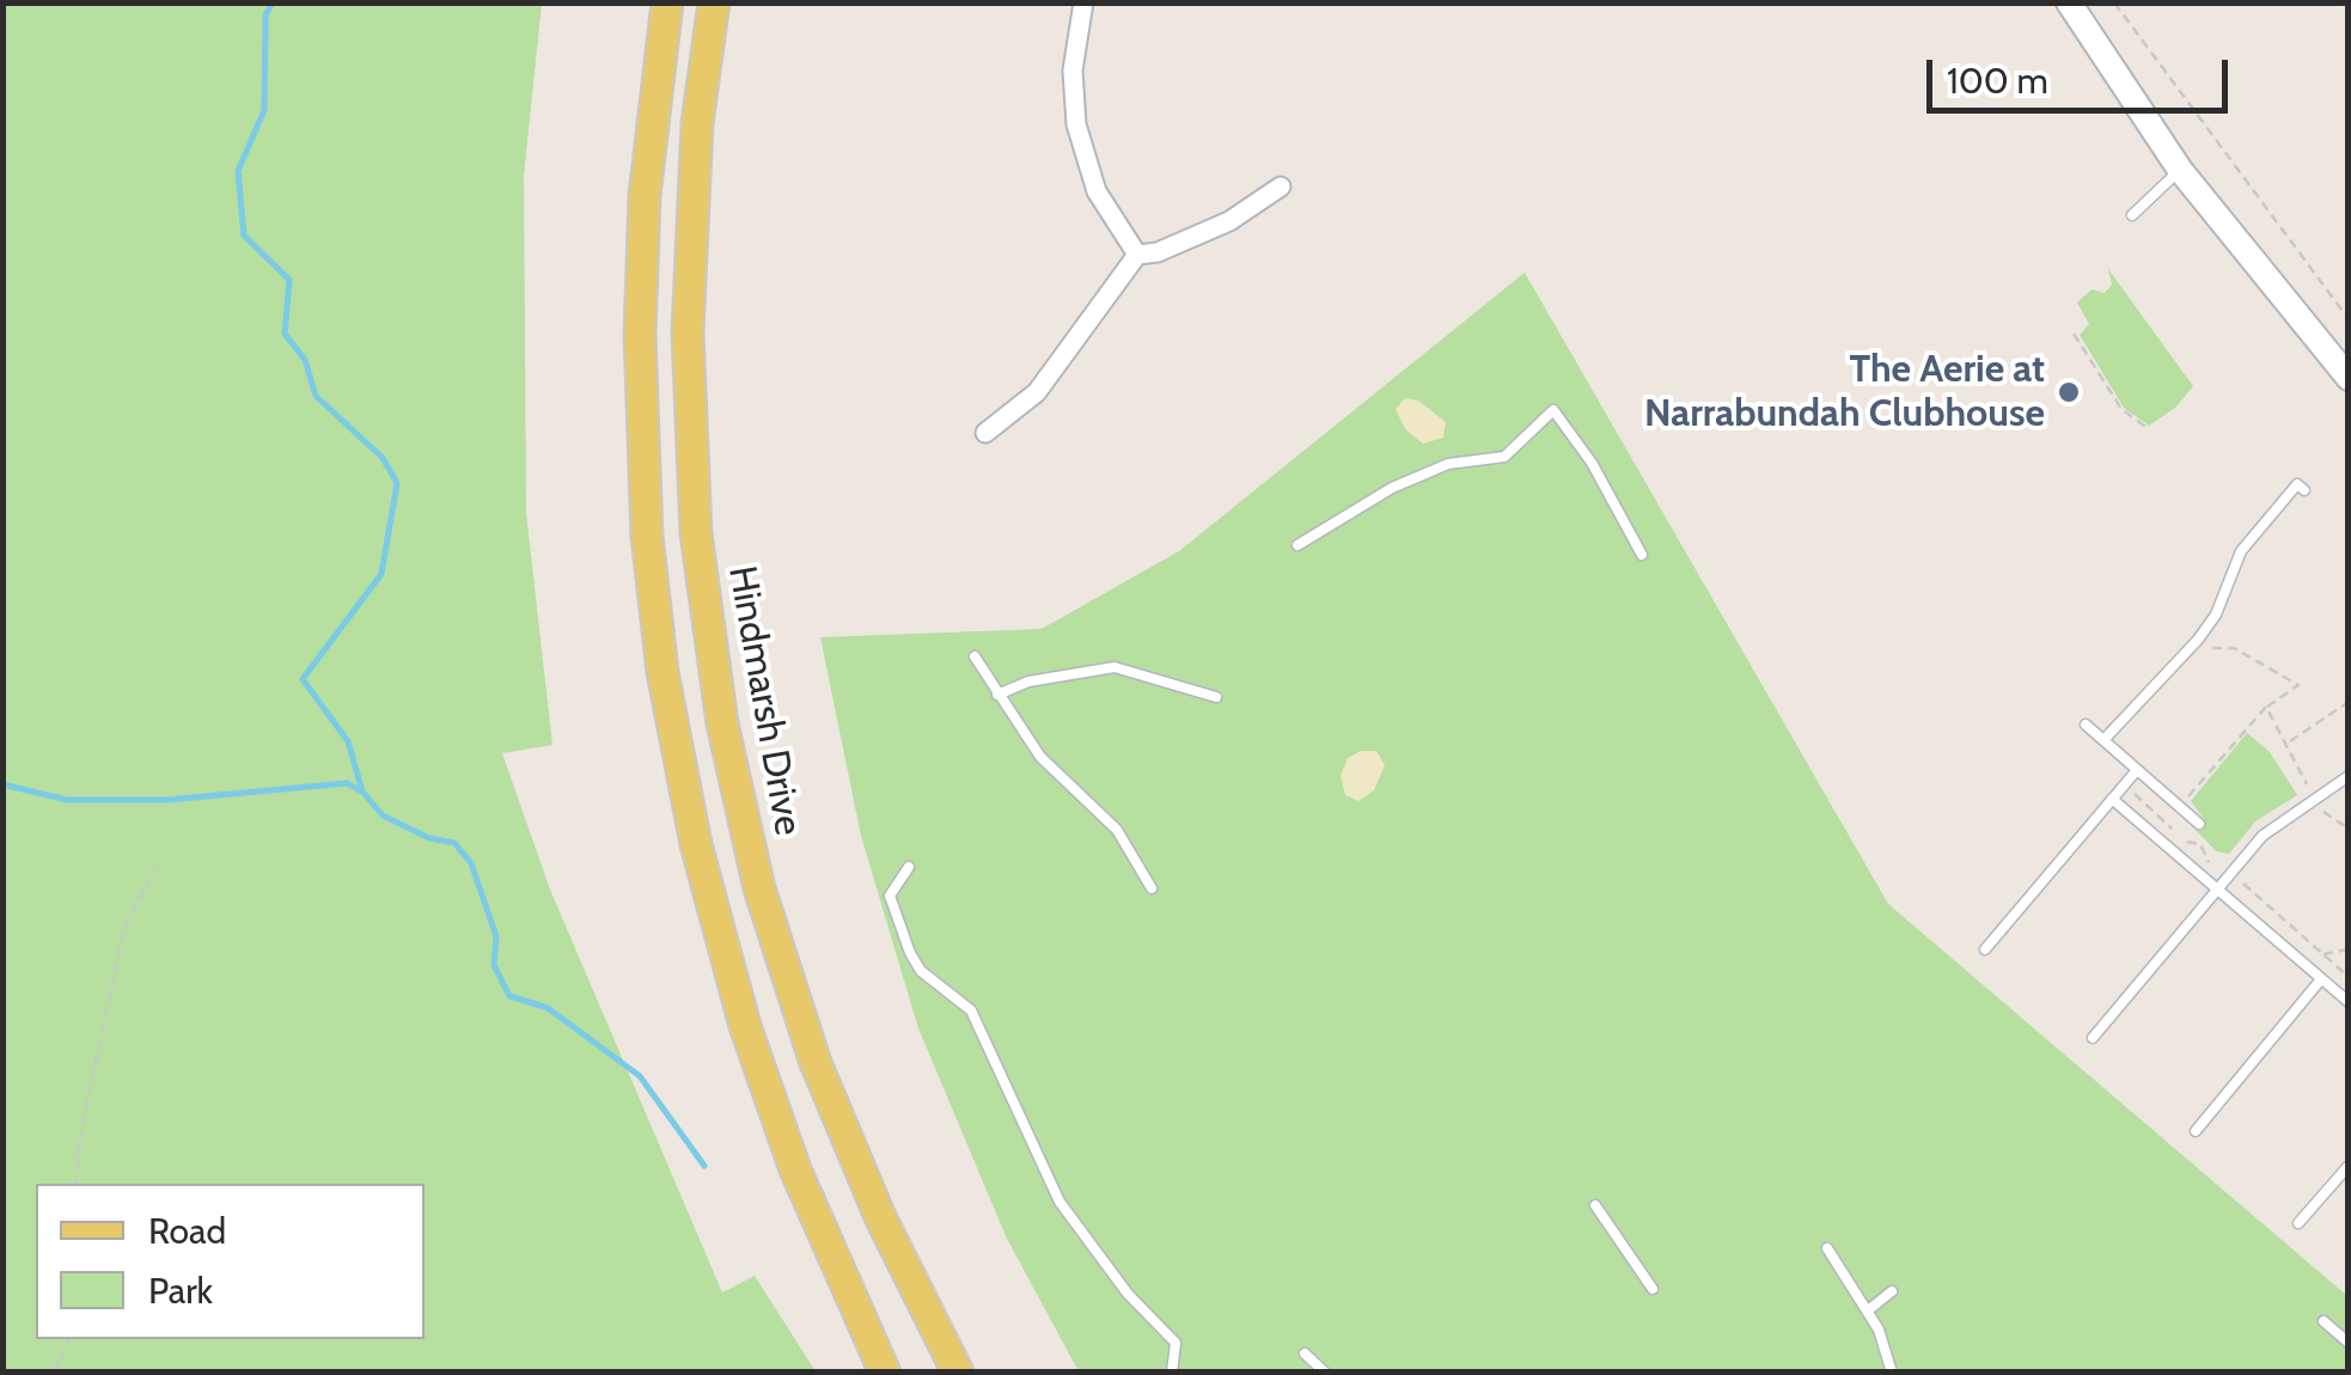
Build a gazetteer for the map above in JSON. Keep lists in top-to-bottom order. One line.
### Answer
{"streets":{"main road":["Hindmarsh Drive"]},"places":["The Aerie at Narrabundah Clubhouse"],"legend":["Road","Park"],"scale_bar":"100 m"}
